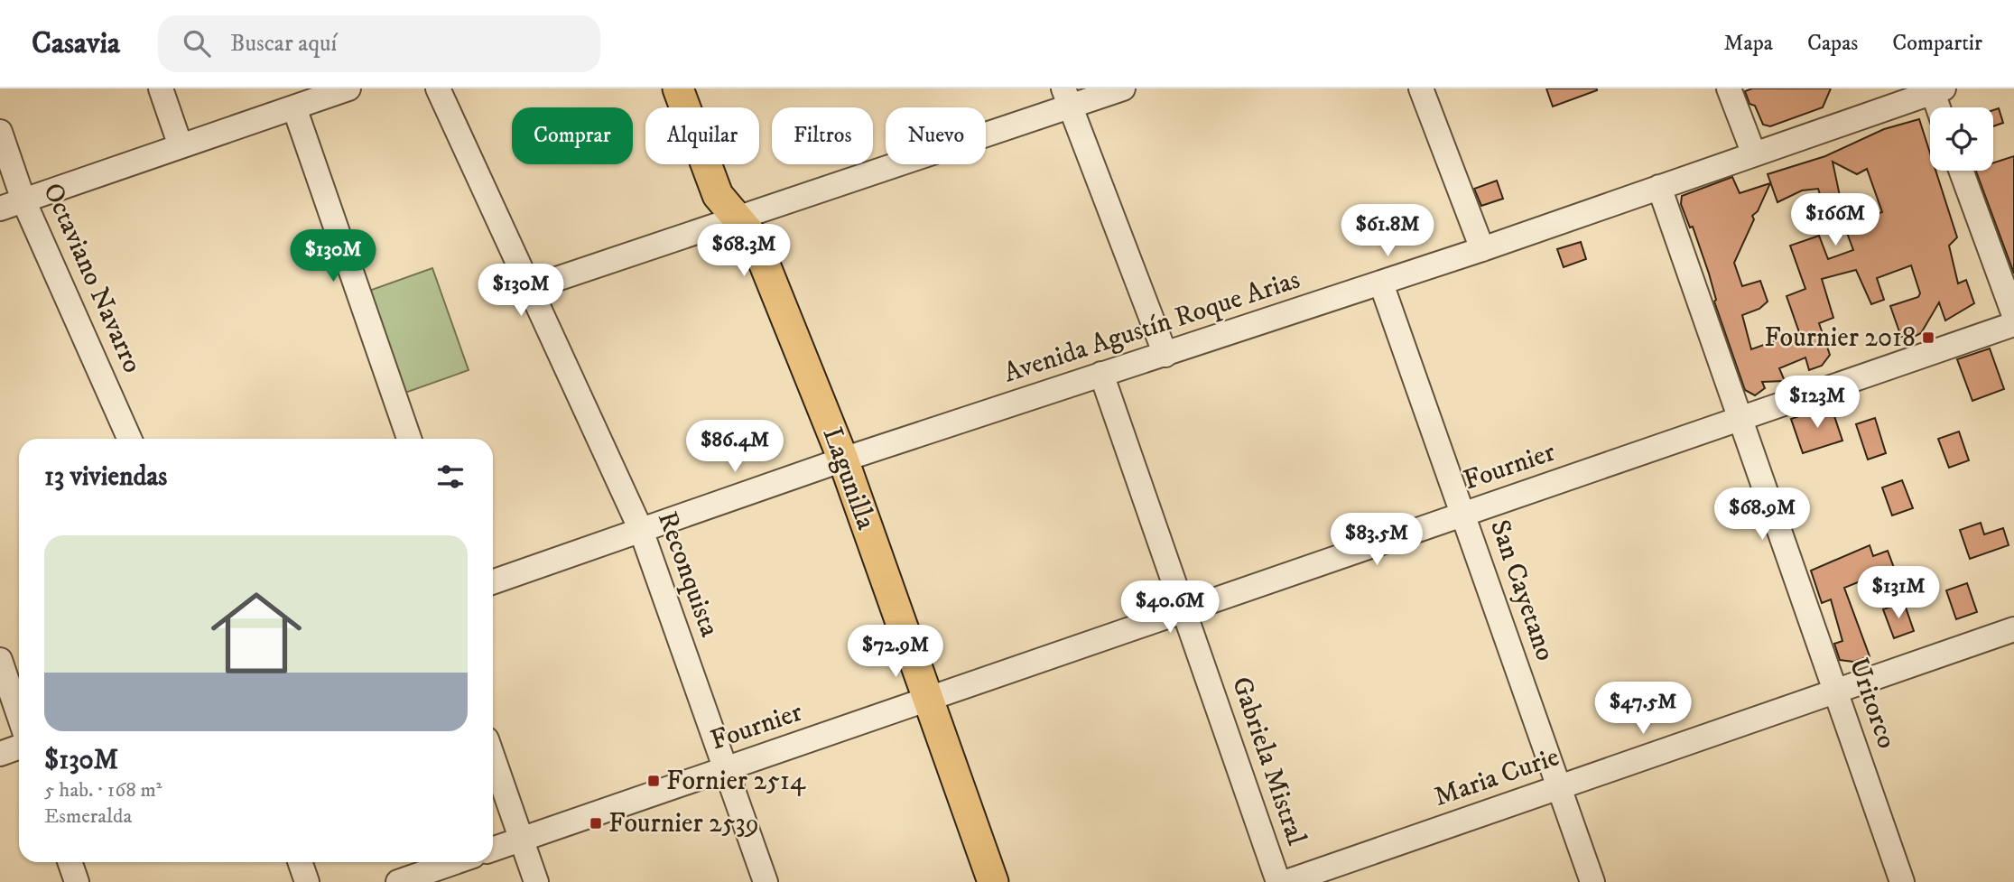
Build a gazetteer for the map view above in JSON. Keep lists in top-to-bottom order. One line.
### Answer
{"streets":{"main road":["Lagunilla"],"street":["Octaviano Navarro","Avenida Agustín Roque Arias","Fournier","Reconquista","San Cayetano","Uritorco","Gabriela Mistral","Maria Curie"]},"crossings":[["Avenida Agustín Roque Arias","Lagunilla"],["Avenida Agustín Roque Arias","Reconquista"],["Avenida Agustín Roque Arias","San Cayetano"],["Avenida Agustín Roque Arias","Uritorco"],["Avenida Agustín Roque Arias","Gabriela Mistral"],["Fournier","Lagunilla"],["Fournier","Reconquista"],["Fournier","San Cayetano"],["Fournier","Uritorco"],["Fournier","Gabriela Mistral"],["San Cayetano","Maria Curie"],["Uritorco","Maria Curie"]],"places":{"transit":["Fournier 2018","Fornier 2514","Fournier 2539"]},"page":{"header":"Casavia","search":"Buscar aquí","nav":["Mapa","Capas","Compartir"],"chip":["Comprar","Alquilar","Filtros","Nuevo"],"price":["$166M","$61.8M","$68.3M","$130M","$130M","$123M","$86.4M","$68.9M","$83.5M","$131M","$40.6M","$72.9M","$47.5M"],"heading":"13 viviendas","list":[{"name":"$130M","note":"5 hab. · 168 m² · Esmeralda"}]}}
